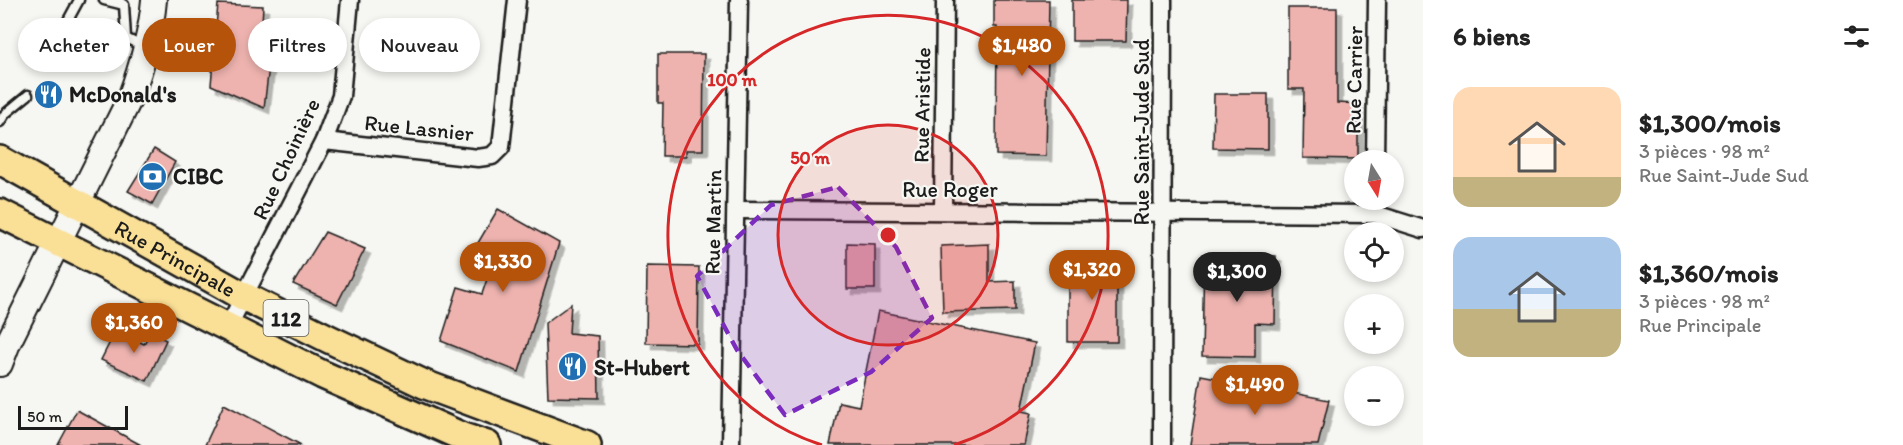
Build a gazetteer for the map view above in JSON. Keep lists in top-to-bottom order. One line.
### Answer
{"streets":{"main road":["Rue Principale","112"],"street":["Rue Carrier","Rue Aristide","Rue Lasnier","Rue Saint-Jude Sud","Rue Choinière","Rue Roger","Rue Martin"]},"crossings":[["Rue Aristide","Rue Roger"],["Rue Lasnier","Rue Choinière"],["Rue Saint-Jude Sud","Rue Roger"],["Rue Choinière","Rue Principale"],["Rue Roger","Rue Martin"]],"places":{"restaurant":["McDonald's","St-Hubert"],"bank":["CIBC"]},"scale_bar":"50 m","north":"bottom","page":{"heading":"6 biens","chip":["Acheter","Louer","Filtres","Nouveau"],"price":["$1,480","$1,330","$1,320","$1,300","$1,360","$1,490"],"list":[{"name":"$1,300/mois","note":"3 pièces · 98 m² · Rue Saint-Jude Sud"},{"name":"$1,360/mois","note":"3 pièces · 98 m² · Rue Principale"}],"map_buttons":["+","−"],"scale":"50 m"},"rings":["100 m","50 m"]}
